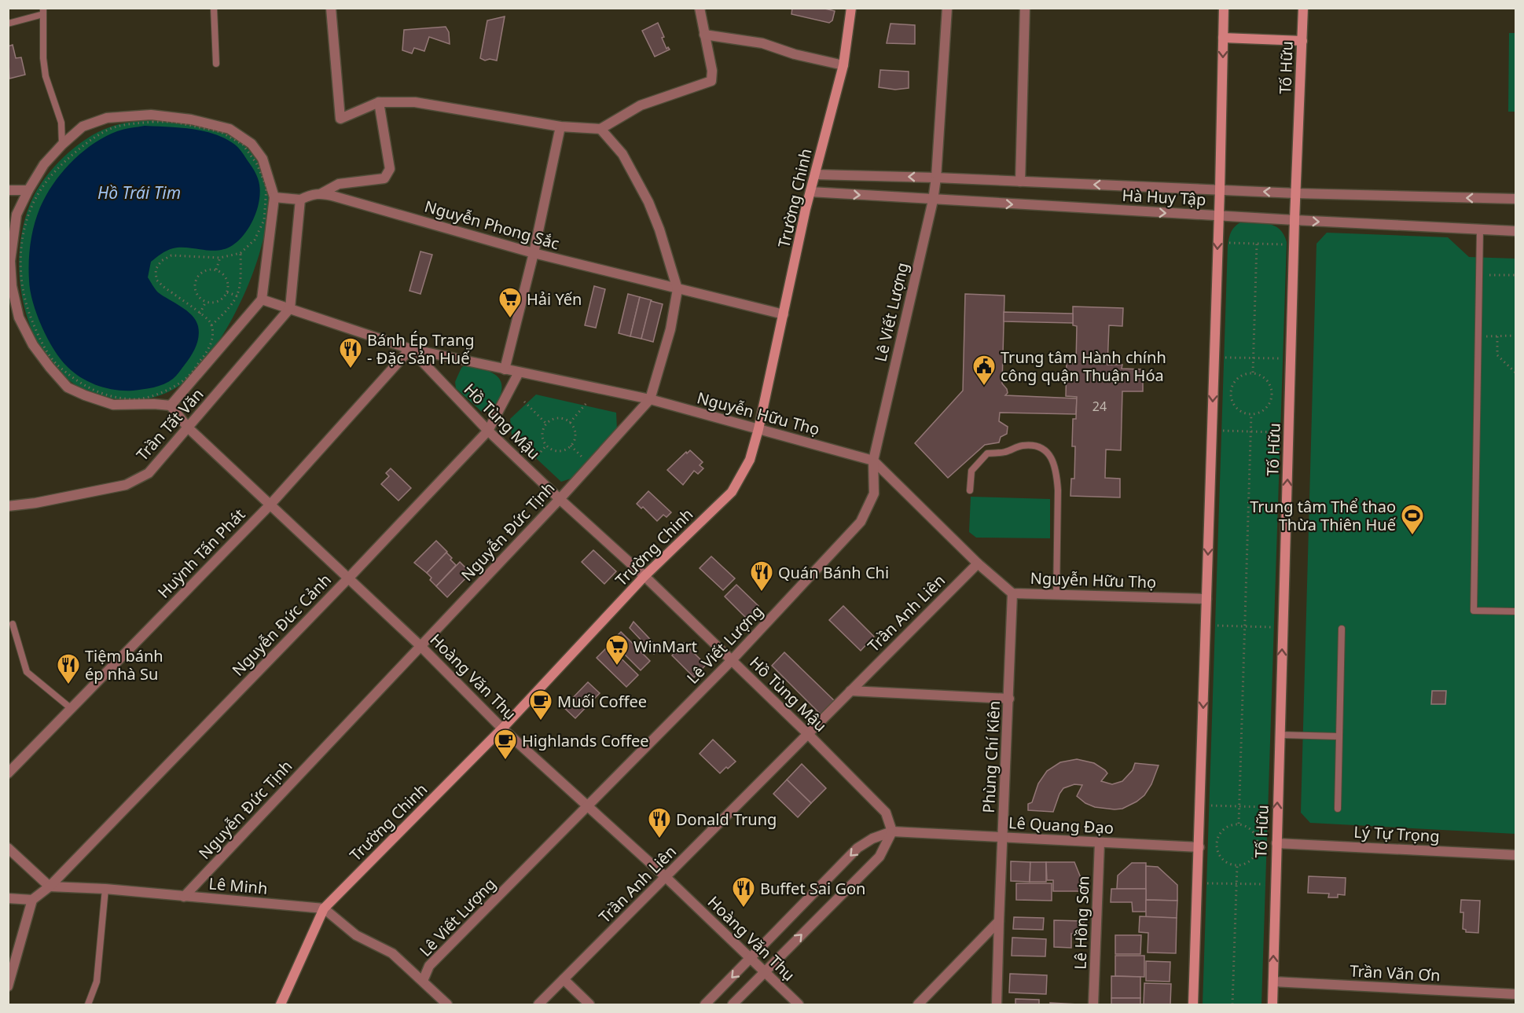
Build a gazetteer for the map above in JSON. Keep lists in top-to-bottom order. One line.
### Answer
{"streets":{"main road":["Tố Hữu","Trường Chinh"],"street":["Hà Huy Tập","Nguyễn Phong Sắc","Lê Viết Lượng","Nguyễn Hữu Thọ","Hồ Tùng Mậu","Trần Tất Văn","Nguyễn Đức Tịnh","Huỳnh Tấn Phát","Trần Anh Liên","Nguyễn Đức Cảnh","Hoàng Văn Thụ","Phùng Chí Kiên","Lê Quang Đạo","Lý Tự Trọng","Lê Minh","Lê Hồng Sơn","Trần Văn Ơn"]},"crossings":[["Tố Hữu","Hà Huy Tập"],["Tố Hữu","Lý Tự Trọng"],["Tố Hữu","Trần Văn Ơn"],["Hà Huy Tập","Trường Chinh"],["Hà Huy Tập","Lê Viết Lượng"],["Trường Chinh","Nguyễn Phong Sắc"],["Trường Chinh","Nguyễn Hữu Thọ"],["Trường Chinh","Hồ Tùng Mậu"],["Trường Chinh","Hoàng Văn Thụ"],["Trường Chinh","Lê Minh"],["Nguyễn Phong Sắc","Nguyễn Đức Tịnh"],["Lê Viết Lượng","Nguyễn Hữu Thọ"],["Lê Viết Lượng","Hồ Tùng Mậu"],["Lê Viết Lượng","Hoàng Văn Thụ"],["Nguyễn Hữu Thọ","Hồ Tùng Mậu"],["Nguyễn Hữu Thọ","Trần Tất Văn"],["Nguyễn Hữu Thọ","Nguyễn Đức Tịnh"],["Nguyễn Hữu Thọ","Huỳnh Tấn Phát"],["Nguyễn Hữu Thọ","Trần Anh Liên"],["Nguyễn Hữu Thọ","Nguyễn Đức Cảnh"],["Nguyễn Hữu Thọ","Phùng Chí Kiên"],["Hồ Tùng Mậu","Nguyễn Đức Tịnh"],["Hồ Tùng Mậu","Huỳnh Tấn Phát"],["Hồ Tùng Mậu","Trần Anh Liên"],["Hồ Tùng Mậu","Nguyễn Đức Cảnh"],["Hồ Tùng Mậu","Lê Quang Đạo"],["Trần Tất Văn","Hoàng Văn Thụ"],["Nguyễn Đức Tịnh","Hoàng Văn Thụ"],["Nguyễn Đức Tịnh","Lê Minh"],["Huỳnh Tấn Phát","Hoàng Văn Thụ"],["Trần Anh Liên","Hoàng Văn Thụ"],["Nguyễn Đức Cảnh","Hoàng Văn Thụ"],["Nguyễn Đức Cảnh","Lê Minh"],["Hoàng Văn Thụ","Lê Quang Đạo"],["Phùng Chí Kiên","Lê Quang Đạo"],["Lê Quang Đạo","Lê Hồng Sơn"]],"water":["Hồ Trái Tim"],"places":{"supermarket":["Hải Yến","WinMart"],"restaurant":["Bánh Ép Trang - Đặc Sản Huế","Quán Bánh Chi","Tiệm bánh ép nhà Su","Donald Trung","Buffet Sai Gon"],"public building":["Trung tâm Hành chính công quận Thuận Hóa"],"sports":["Trung tâm Thể thao Thừa Thiên Huế"],"cafe":["Muối Coffee","Highlands Coffee"]},"house_numbers":["24"]}
